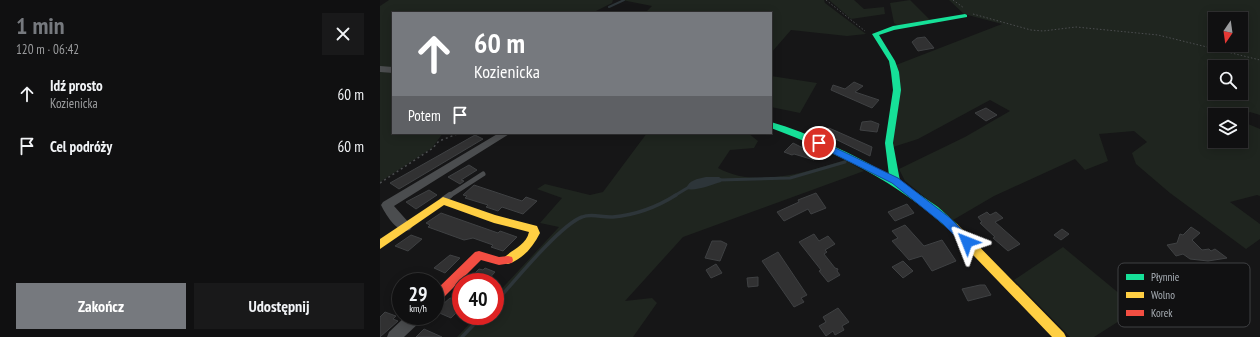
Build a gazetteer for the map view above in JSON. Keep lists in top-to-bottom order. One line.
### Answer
{"legend":["Płynnie","Wolno","Korek"],"north":"bottom","page":{"heading":["1 min","120 m · 06:42"],"turn":["60 m","Kozienicka"],"list":[{"name":"Idź prosto","note":"Kozienicka","value":"60 m"},{"name":"Cel podróży","value":"60 m"}],"then":"Potem","speed":"29 km/h","limit":"40","buttons":["Zakończ","Udostępnij"]}}
